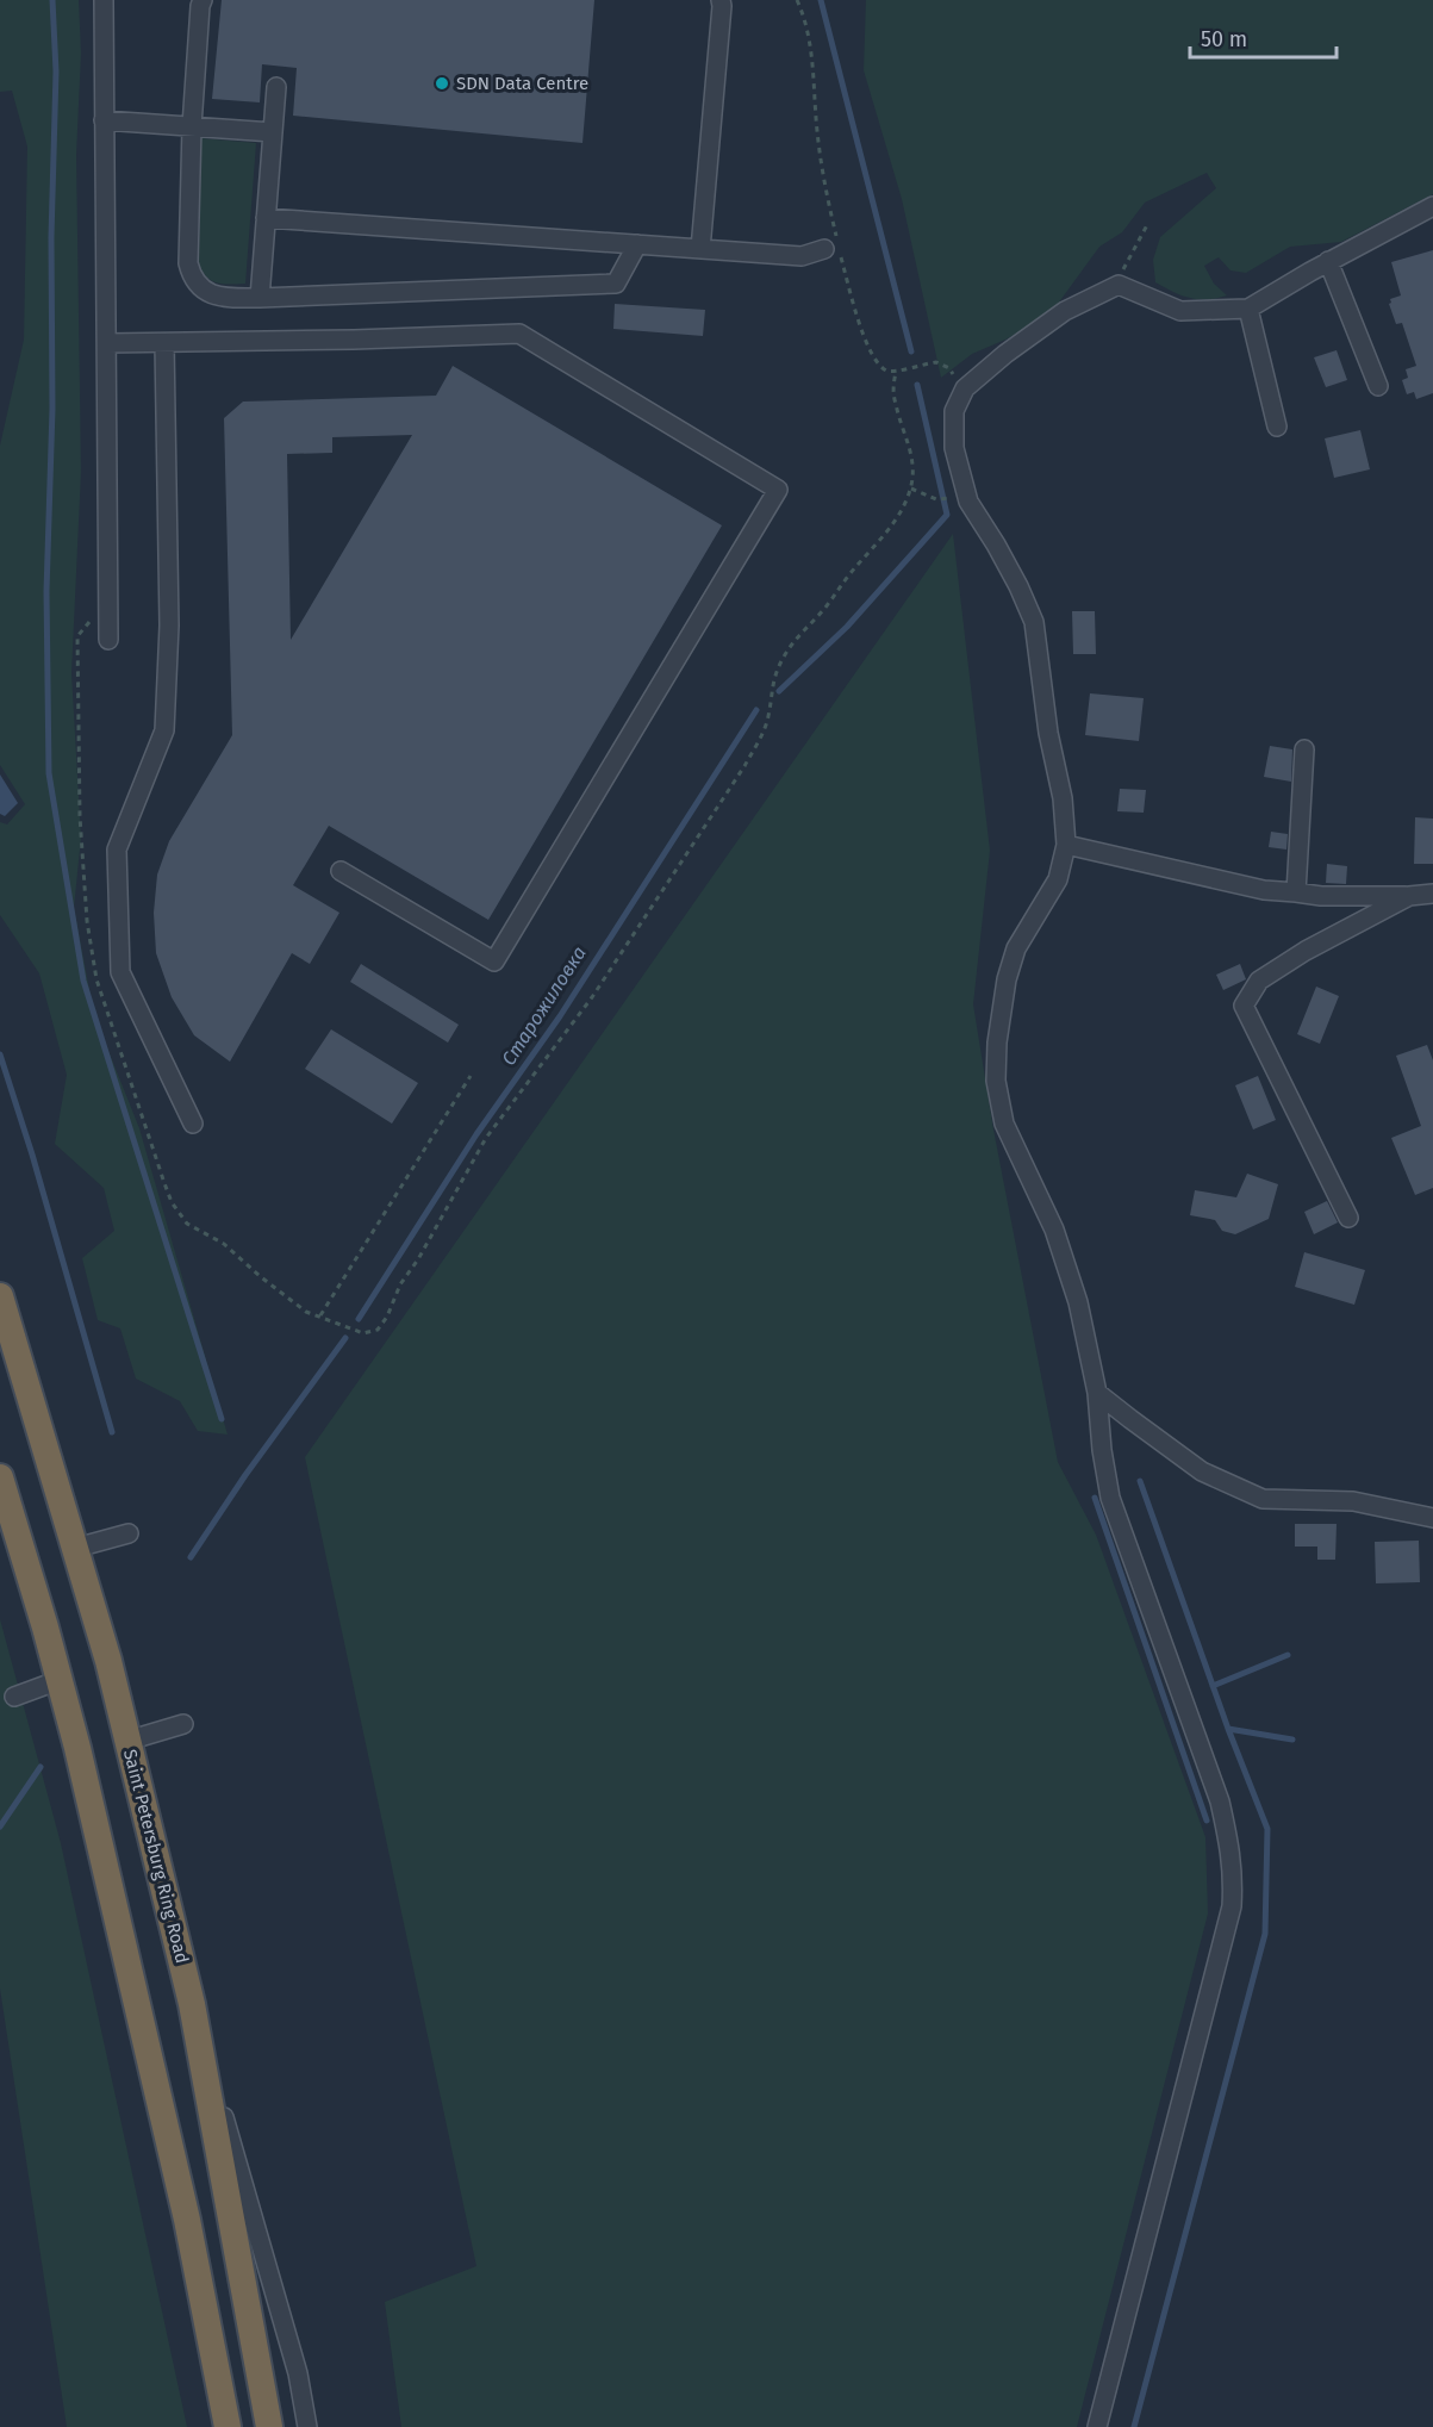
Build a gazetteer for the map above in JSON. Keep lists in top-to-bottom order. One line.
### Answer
{"streets":{"highway":["Saint Petersburg Ring Road"]},"water":["Старожиловка"],"places":["SDN Data Centre"],"scale_bar":"50 m"}
